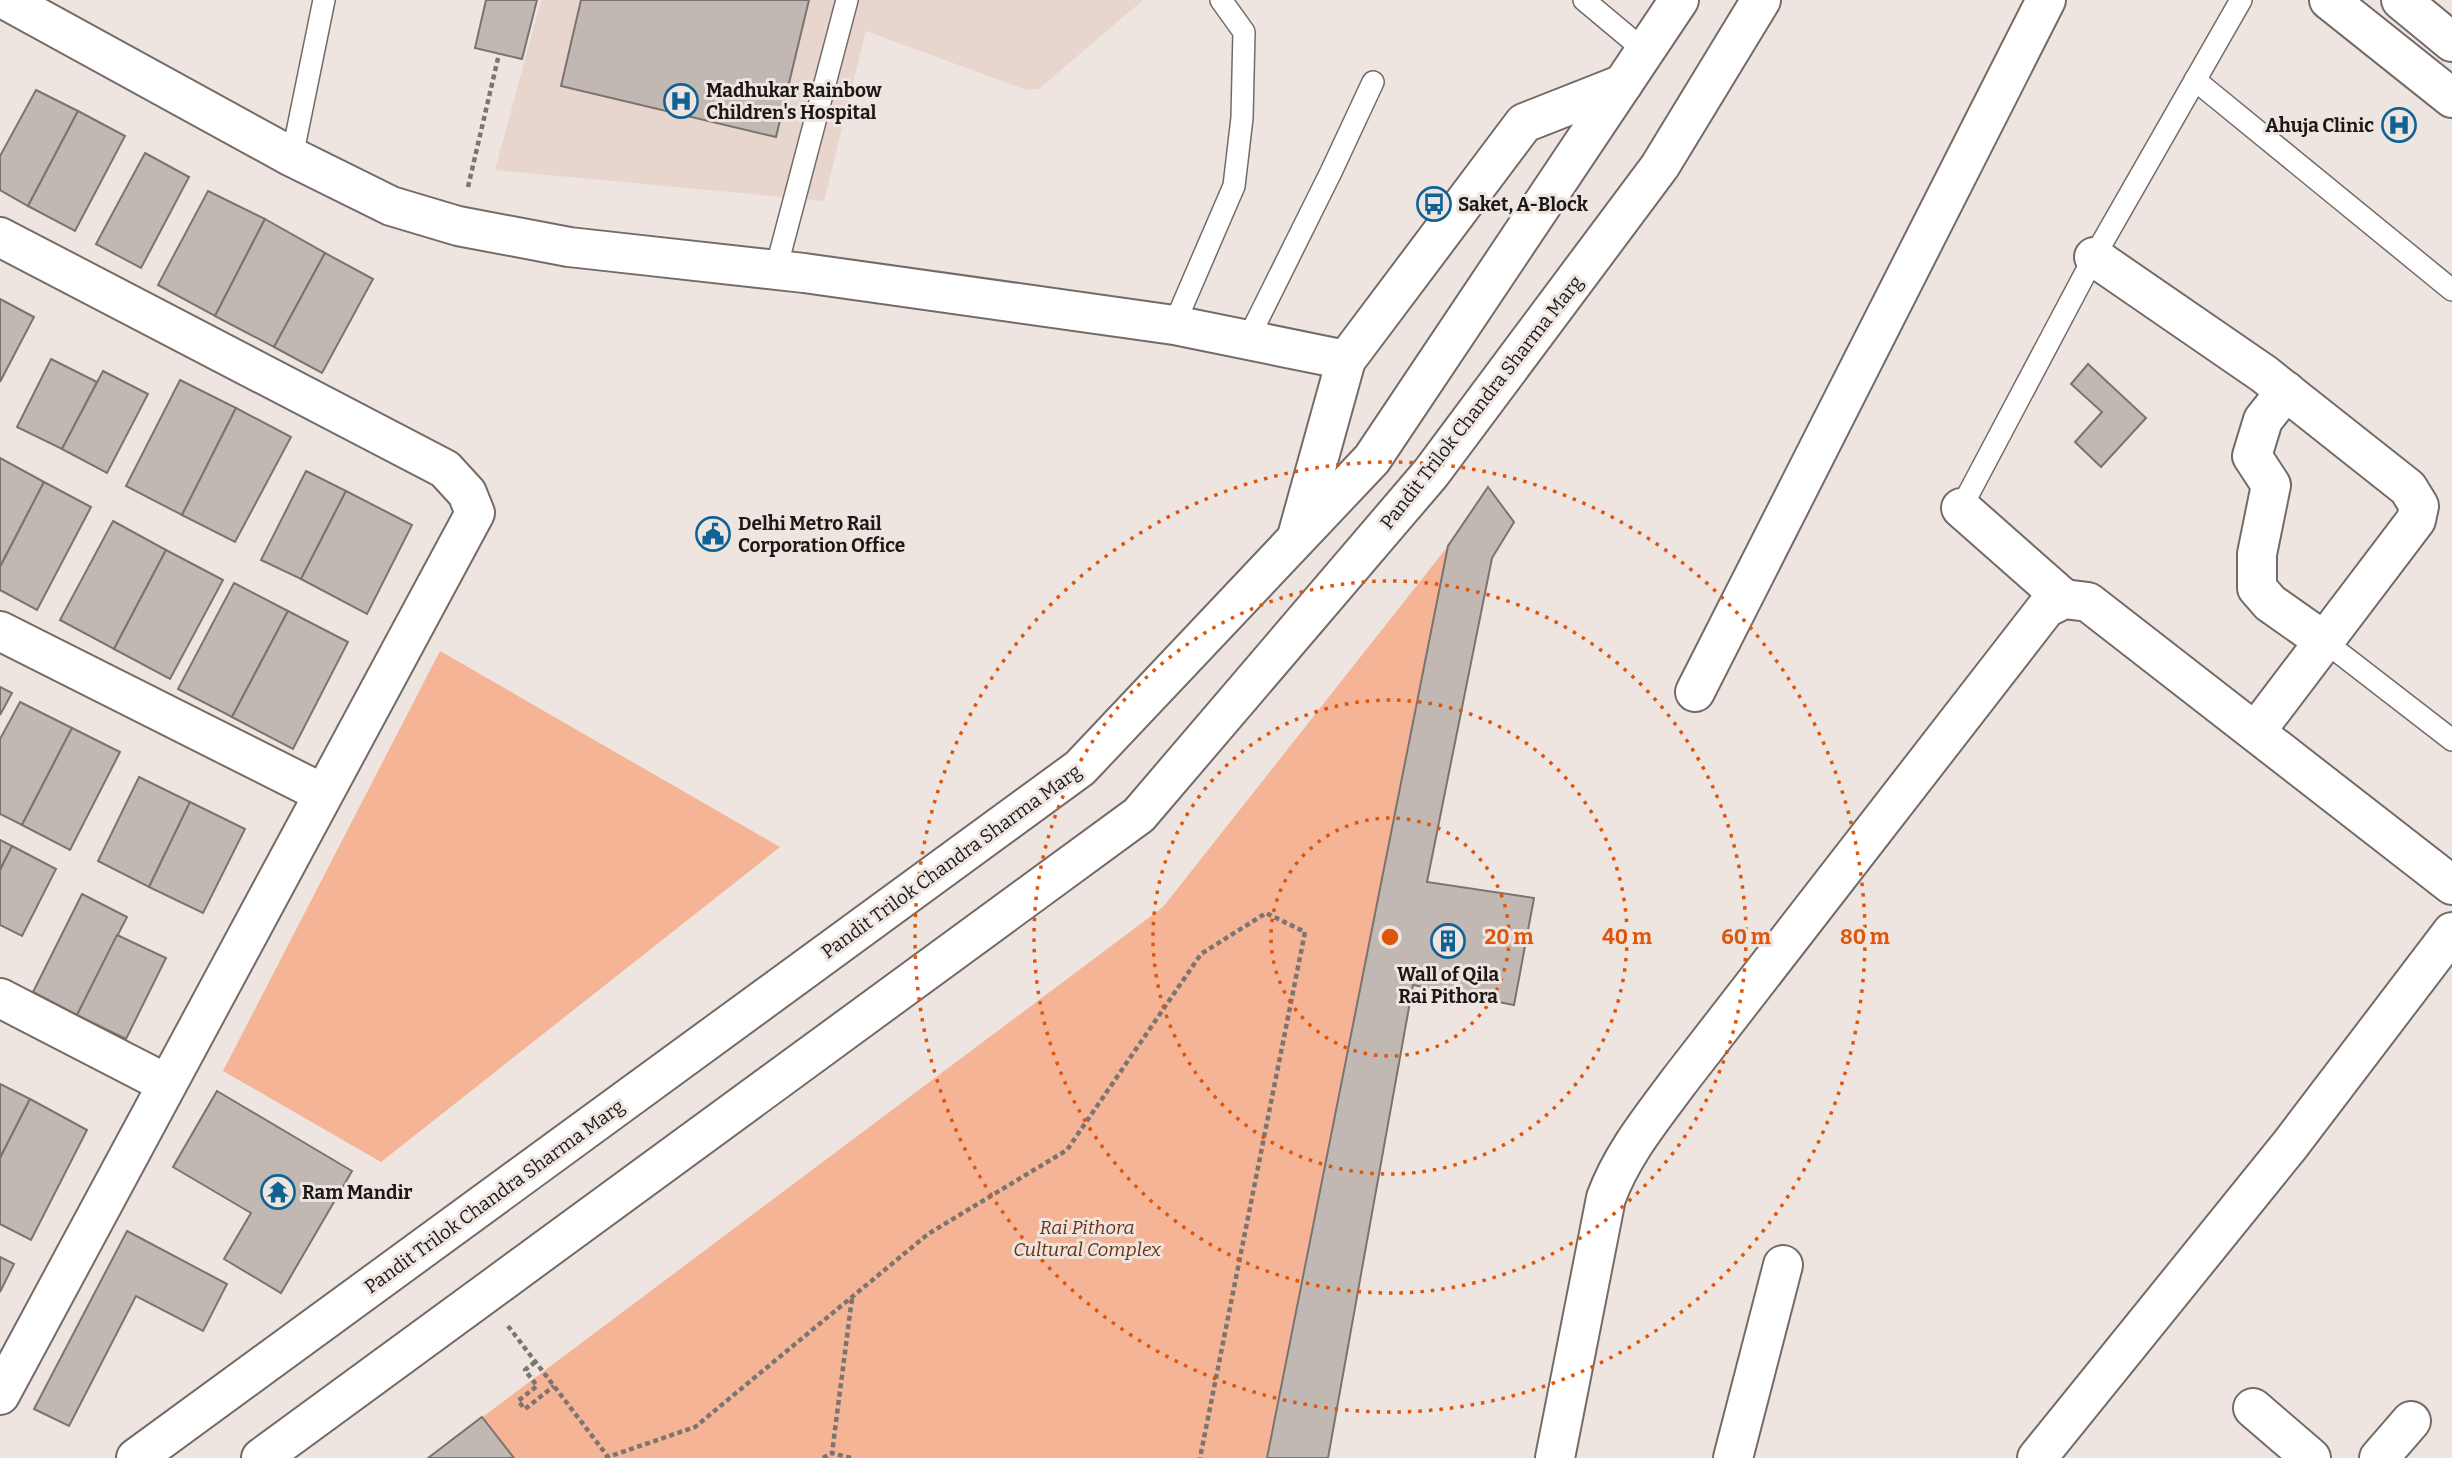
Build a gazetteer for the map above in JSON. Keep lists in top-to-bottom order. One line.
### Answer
{"streets":{"street":["Pandit Trilok Chandra Sharma Marg"]},"parks":["Rai Pithora Cultural Complex"],"places":{"hospital":["Madhukar Rainbow Children's Hospital","Ahuja Clinic"],"bus stop":["Saket, A-Block"],"public building":["Delhi Metro Rail Corporation Office"],"building":["Wall of Qila Rai Pithora"],"temple":["Ram Mandir"]},"rings":["20 m","40 m","60 m","80 m"]}
